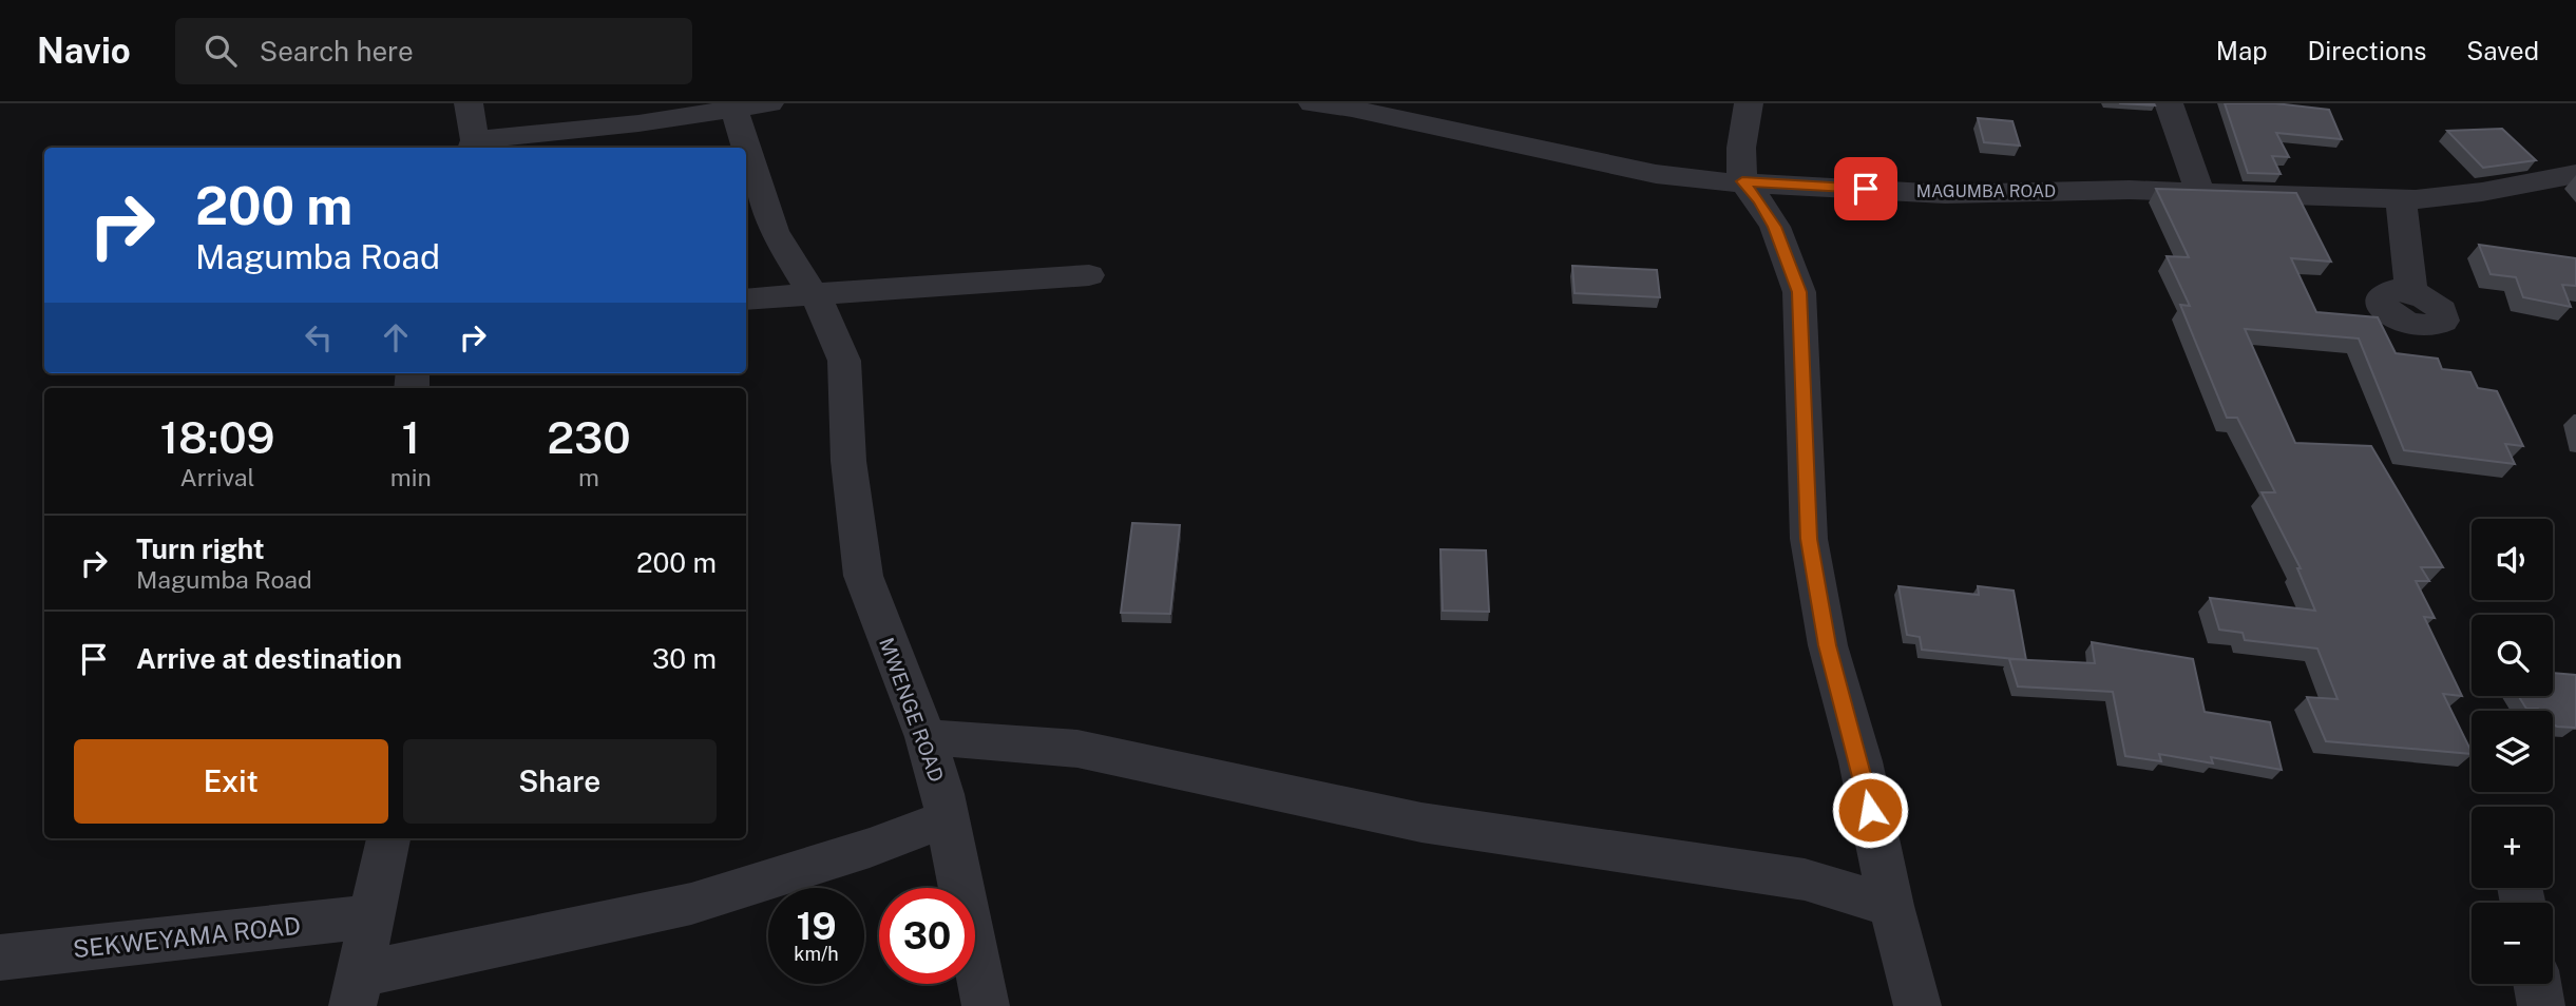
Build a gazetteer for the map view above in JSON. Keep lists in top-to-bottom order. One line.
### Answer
{"streets":{"street":["MAGUMBA ROAD","MWENGE ROAD","SEKWEYAMA ROAD"]},"page":{"header":"Navio","search":"Search here","nav":["Map","Directions","Saved"],"turn":["200 m","Magumba Road"],"eta":["18:09","Arrival","1","min","230","m"],"list":[{"name":"Turn right","note":"Magumba Road","value":"200 m"},{"name":"Arrive at destination","value":"30 m"}],"map_buttons":["+","−"],"buttons":["Exit","Share"],"speed":"19 km/h","limit":"30"}}
